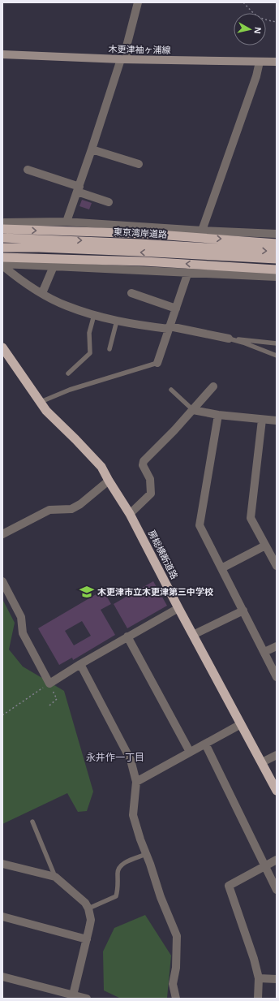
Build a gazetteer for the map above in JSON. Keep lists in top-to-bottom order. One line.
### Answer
{"streets":{"highway":["東京湾岸道路","房総横断道路"],"main road":["木更津袖ヶ浦線"]},"districts":["永井作一丁目"],"places":{"school or university":["木更津市立木更津第三中学校"]},"north":"right"}
